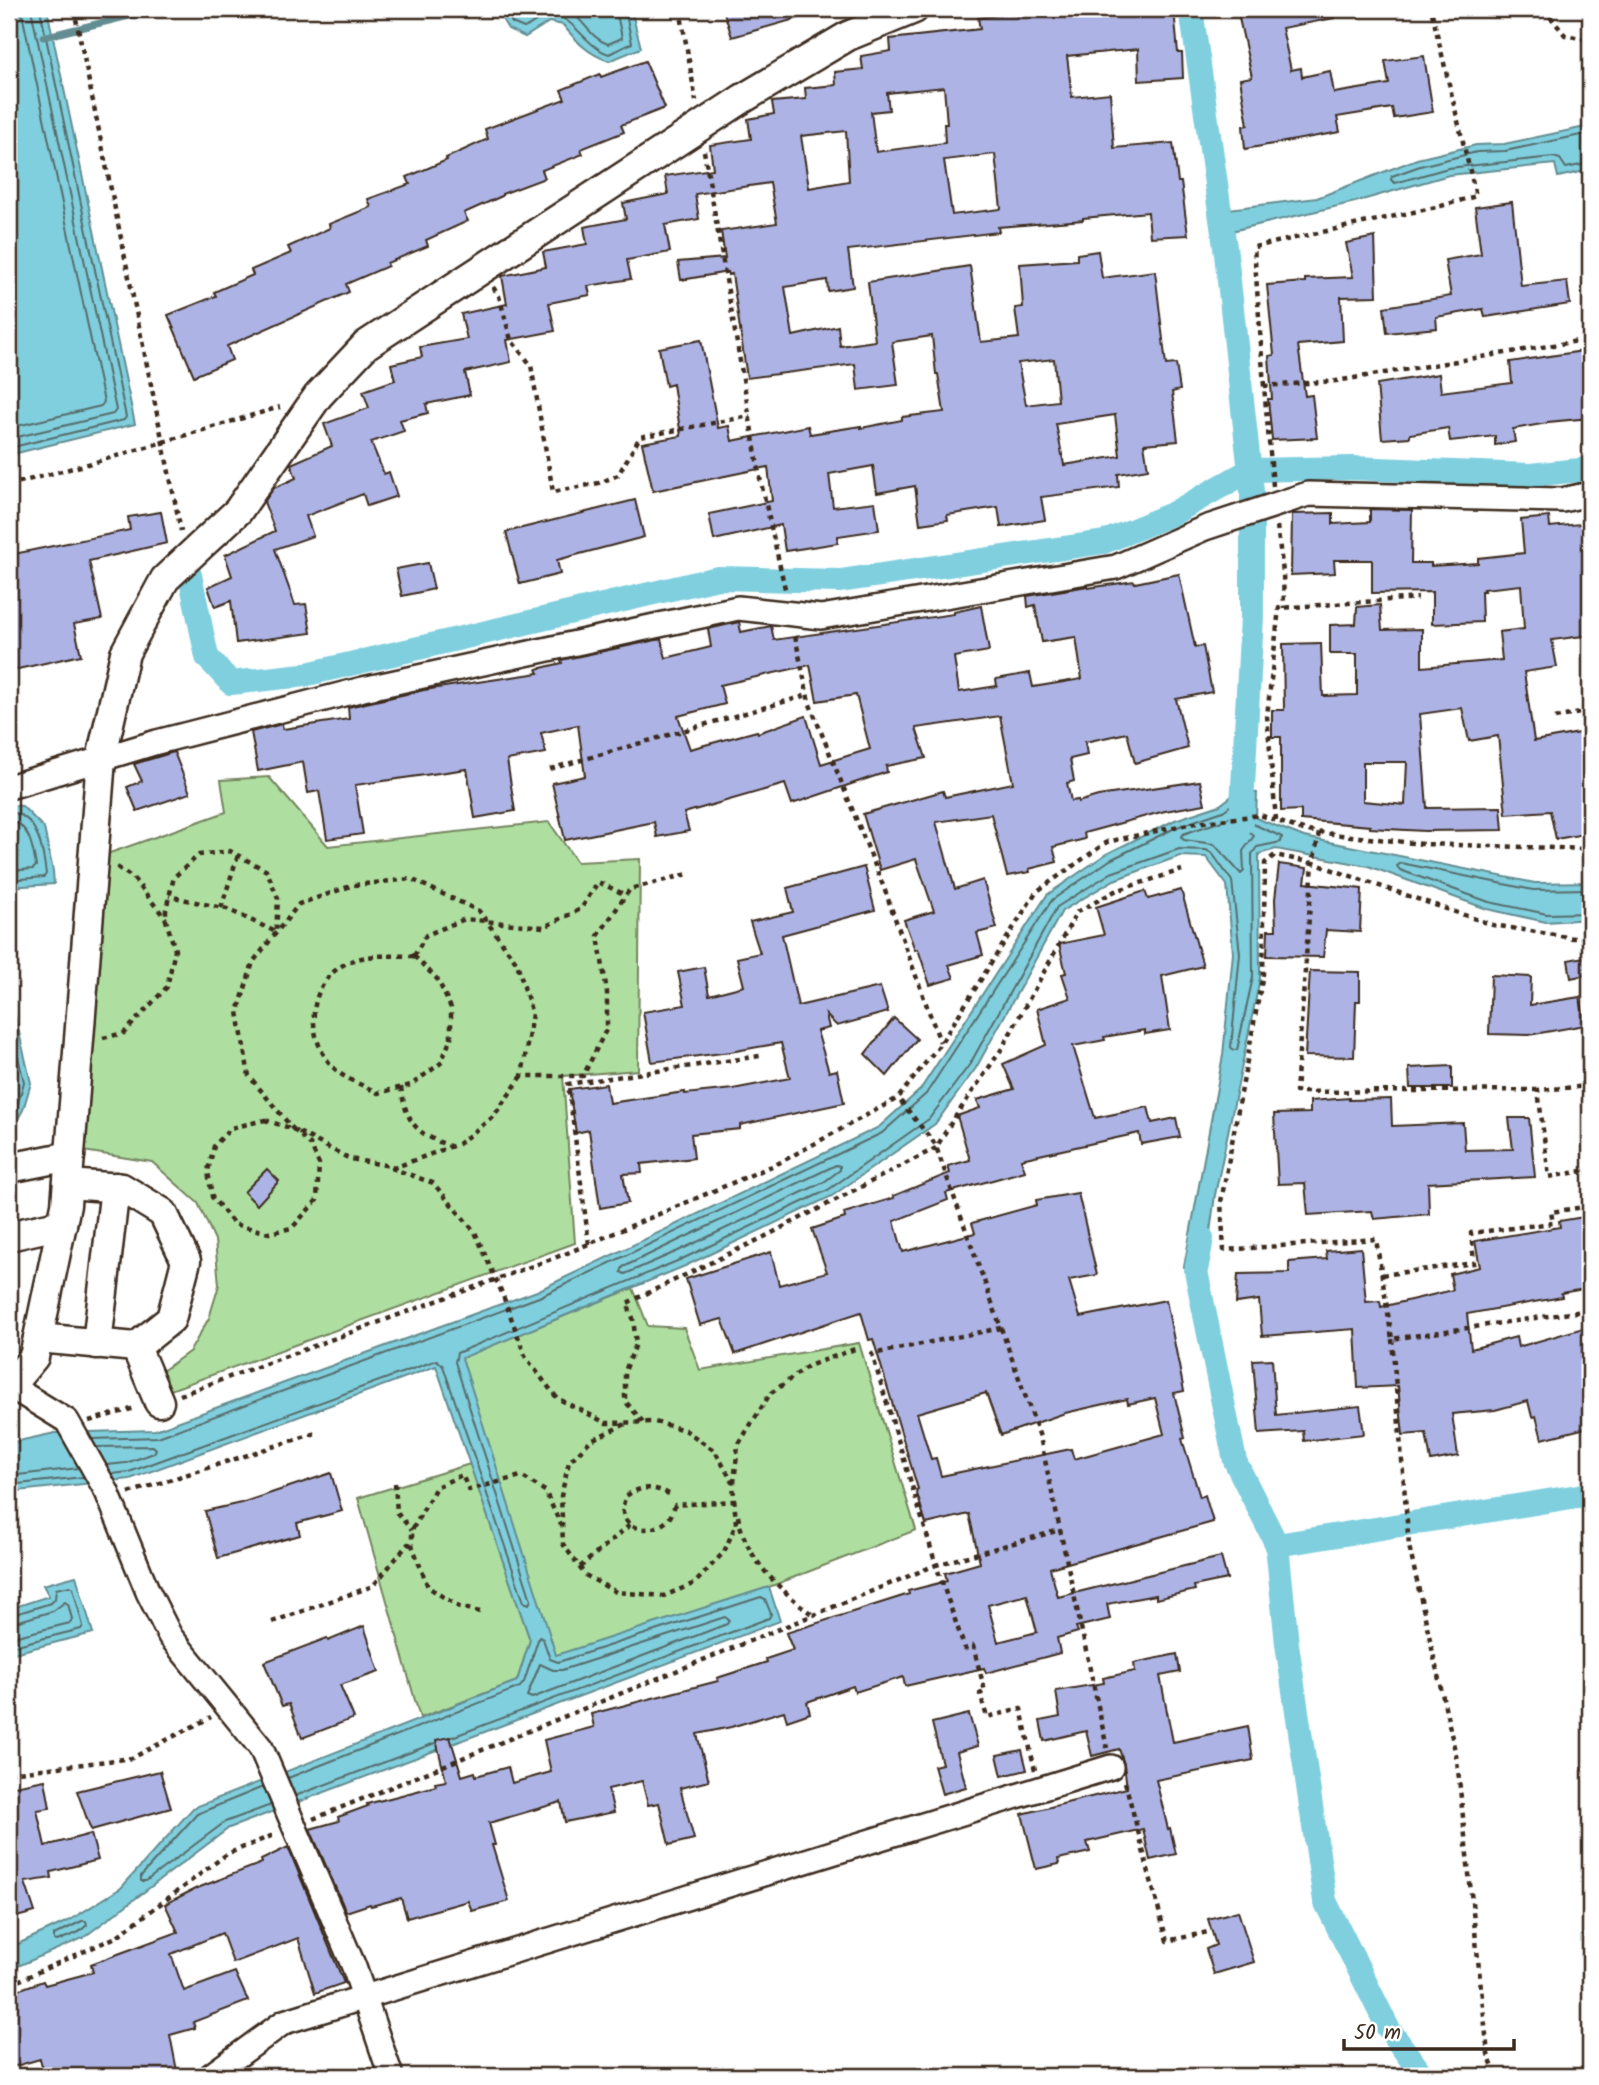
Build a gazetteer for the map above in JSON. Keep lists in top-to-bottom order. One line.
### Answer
{"scale_bar":"50 m"}
